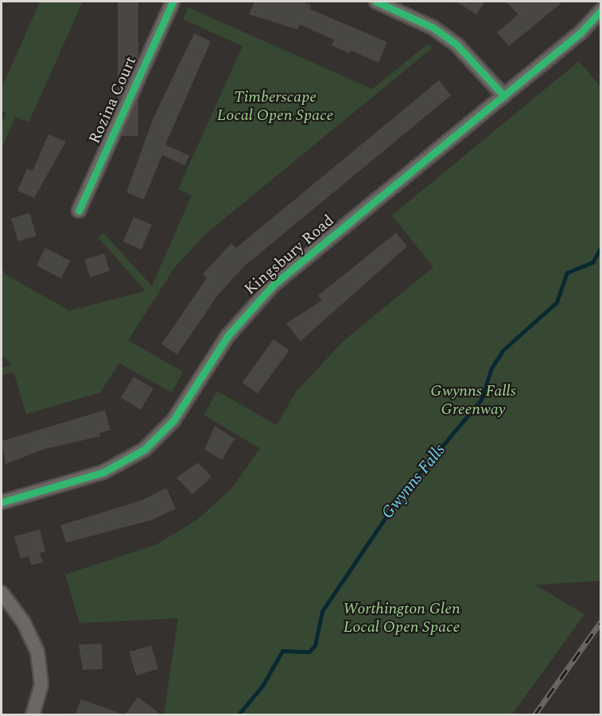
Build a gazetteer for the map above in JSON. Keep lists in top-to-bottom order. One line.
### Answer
{"streets":{"street":["Rozina Court","Kingsbury Road"]},"water":["Gwynns Falls"],"parks":["Timberscape Local Open Space","Gwynns Falls Greenway","Worthington Glen Local Open Space"]}
